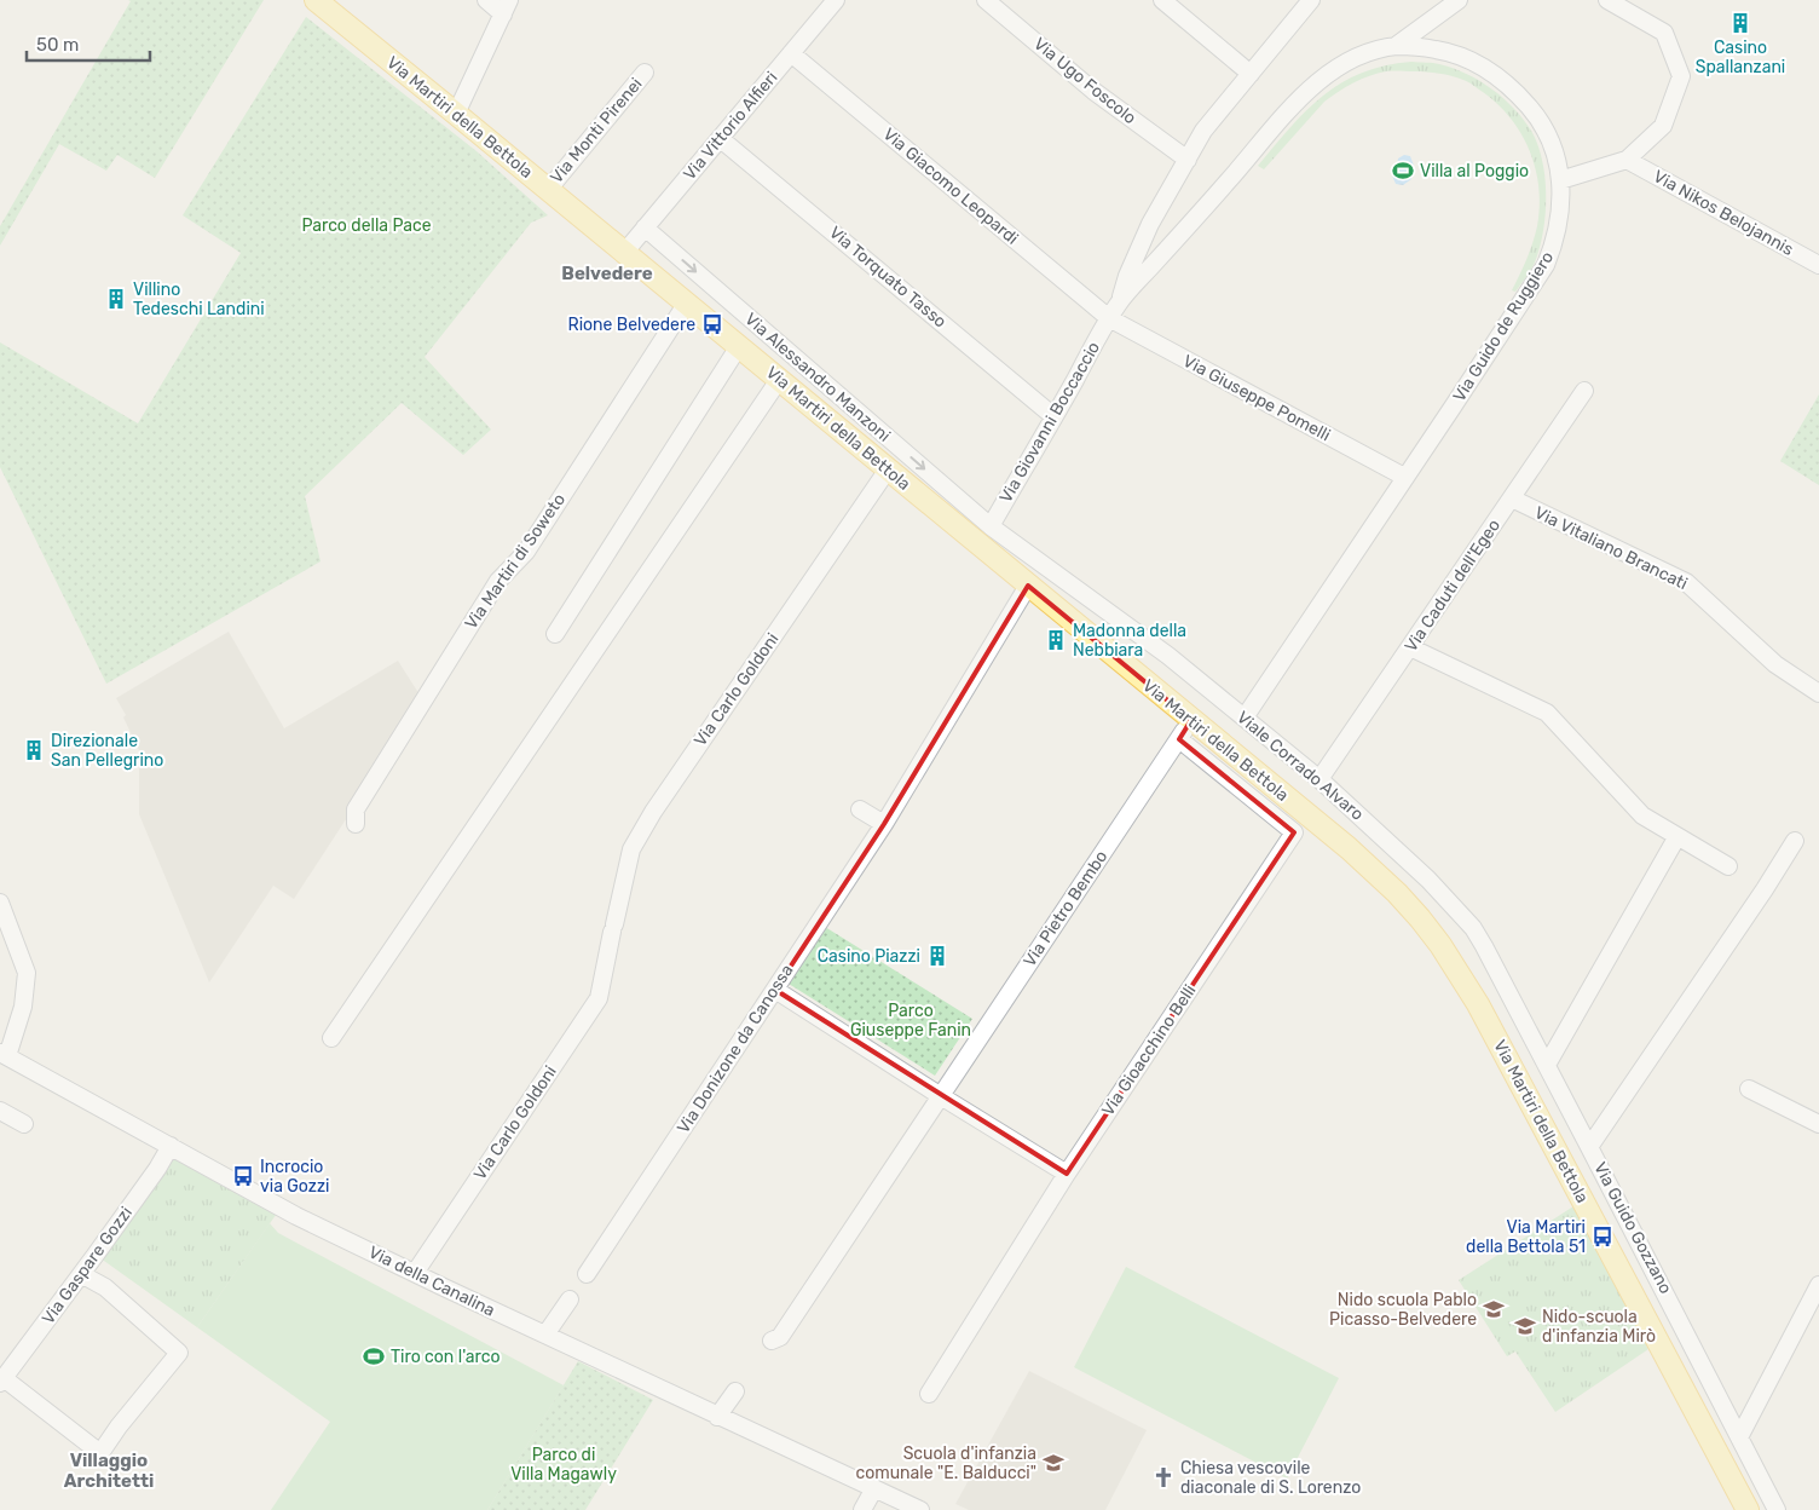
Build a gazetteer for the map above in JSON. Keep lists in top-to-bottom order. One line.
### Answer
{"streets":{"main road":["Via Martiri della Bettola"],"street":["Via Ugo Foscolo","Via Vittorio Alfieri","Via Monti Pirenei","Via Giacomo Leopardi","Via Nikos Belojannis","Via Torquato Tasso","Via Guido de Ruggiero","Via Alessandro Manzoni","Via Giuseppe Pomelli","Via Giovanni Boccaccio","Via Vitaliano Brancati","Via Martiri di Soweto","Via Caduti dell'Egeo","Via Carlo Goldoni","Viale Corrado Alvaro","Via Pietro Bembo","Via Donizone da Canossa","Via Gioacchino Belli","Via Guido Gozzano","Via Gaspare Gozzi","Via della Canalina"]},"crossings":[["Via Martiri della Bettola","Via Vittorio Alfieri"],["Via Martiri della Bettola","Via Monti Pirenei"],["Via Martiri della Bettola","Via Martiri di Soweto"],["Via Martiri della Bettola","Via Carlo Goldoni"],["Via Martiri della Bettola","Via Pietro Bembo"],["Via Martiri della Bettola","Via Donizone da Canossa"],["Via Vittorio Alfieri","Via Giacomo Leopardi"],["Via Vittorio Alfieri","Via Torquato Tasso"],["Via Vittorio Alfieri","Via Alessandro Manzoni"],["Via Giacomo Leopardi","Via Guido de Ruggiero"],["Via Giacomo Leopardi","Via Giuseppe Pomelli"],["Via Giacomo Leopardi","Via Giovanni Boccaccio"],["Via Torquato Tasso","Via Giovanni Boccaccio"],["Via Guido de Ruggiero","Via Giuseppe Pomelli"],["Via Guido de Ruggiero","Via Giovanni Boccaccio"],["Via Guido de Ruggiero","Viale Corrado Alvaro"],["Via Alessandro Manzoni","Via Giovanni Boccaccio"],["Via Alessandro Manzoni","Viale Corrado Alvaro"],["Via Giuseppe Pomelli","Via Giovanni Boccaccio"],["Via Giovanni Boccaccio","Viale Corrado Alvaro"],["Via Vitaliano Brancati","Via Caduti dell'Egeo"],["Via Caduti dell'Egeo","Viale Corrado Alvaro"],["Via Carlo Goldoni","Via della Canalina"],["Viale Corrado Alvaro","Via Guido Gozzano"],["Via Pietro Bembo","Via Gioacchino Belli"],["Via Gaspare Gozzi","Via della Canalina"]],"one_way":["Via Alessandro Manzoni"],"districts":["Belvedere","Villaggio Architetti"],"parks":["Parco della Pace","Parco Giuseppe Fanin","Parco di Villa Magawly"],"places":{"building":["Casino Spallanzani","Villino Tedeschi Landini","Madonna della Nebbiara","Direzionale San Pellegrino","Casino Piazzi"],"sports":["Villa al Poggio","Tiro con l'arco"],"bus stop":["Rione Belvedere","Incrocio via Gozzi","Via Martiri della Bettola 51"],"school or university":["Nido scuola Pablo Picasso-Belvedere","Nido-scuola d'infanzia Mirò","Scuola d'infanzia comunale \"E. Balducci\""],"church":["Chiesa vescovile diaconale di S. Lorenzo"]},"scale_bar":"50 m"}
